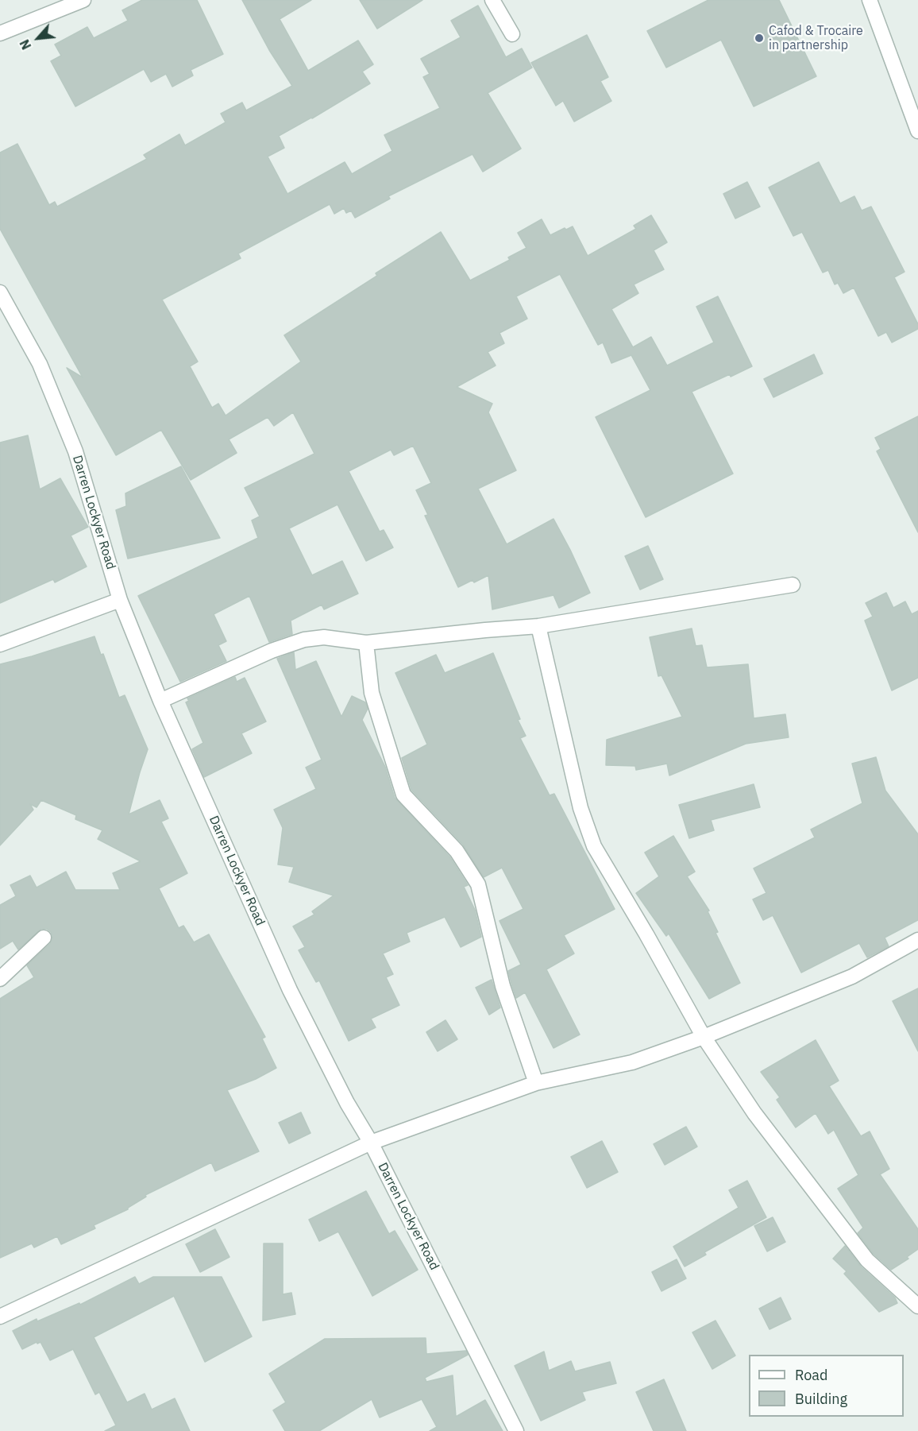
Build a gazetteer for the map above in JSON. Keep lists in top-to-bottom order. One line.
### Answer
{"streets":{"street":["Darren Lockyer Road"]},"places":["Cafod & Trocaire in partnership"],"legend":["Road","Building"],"north":"bottom left"}
